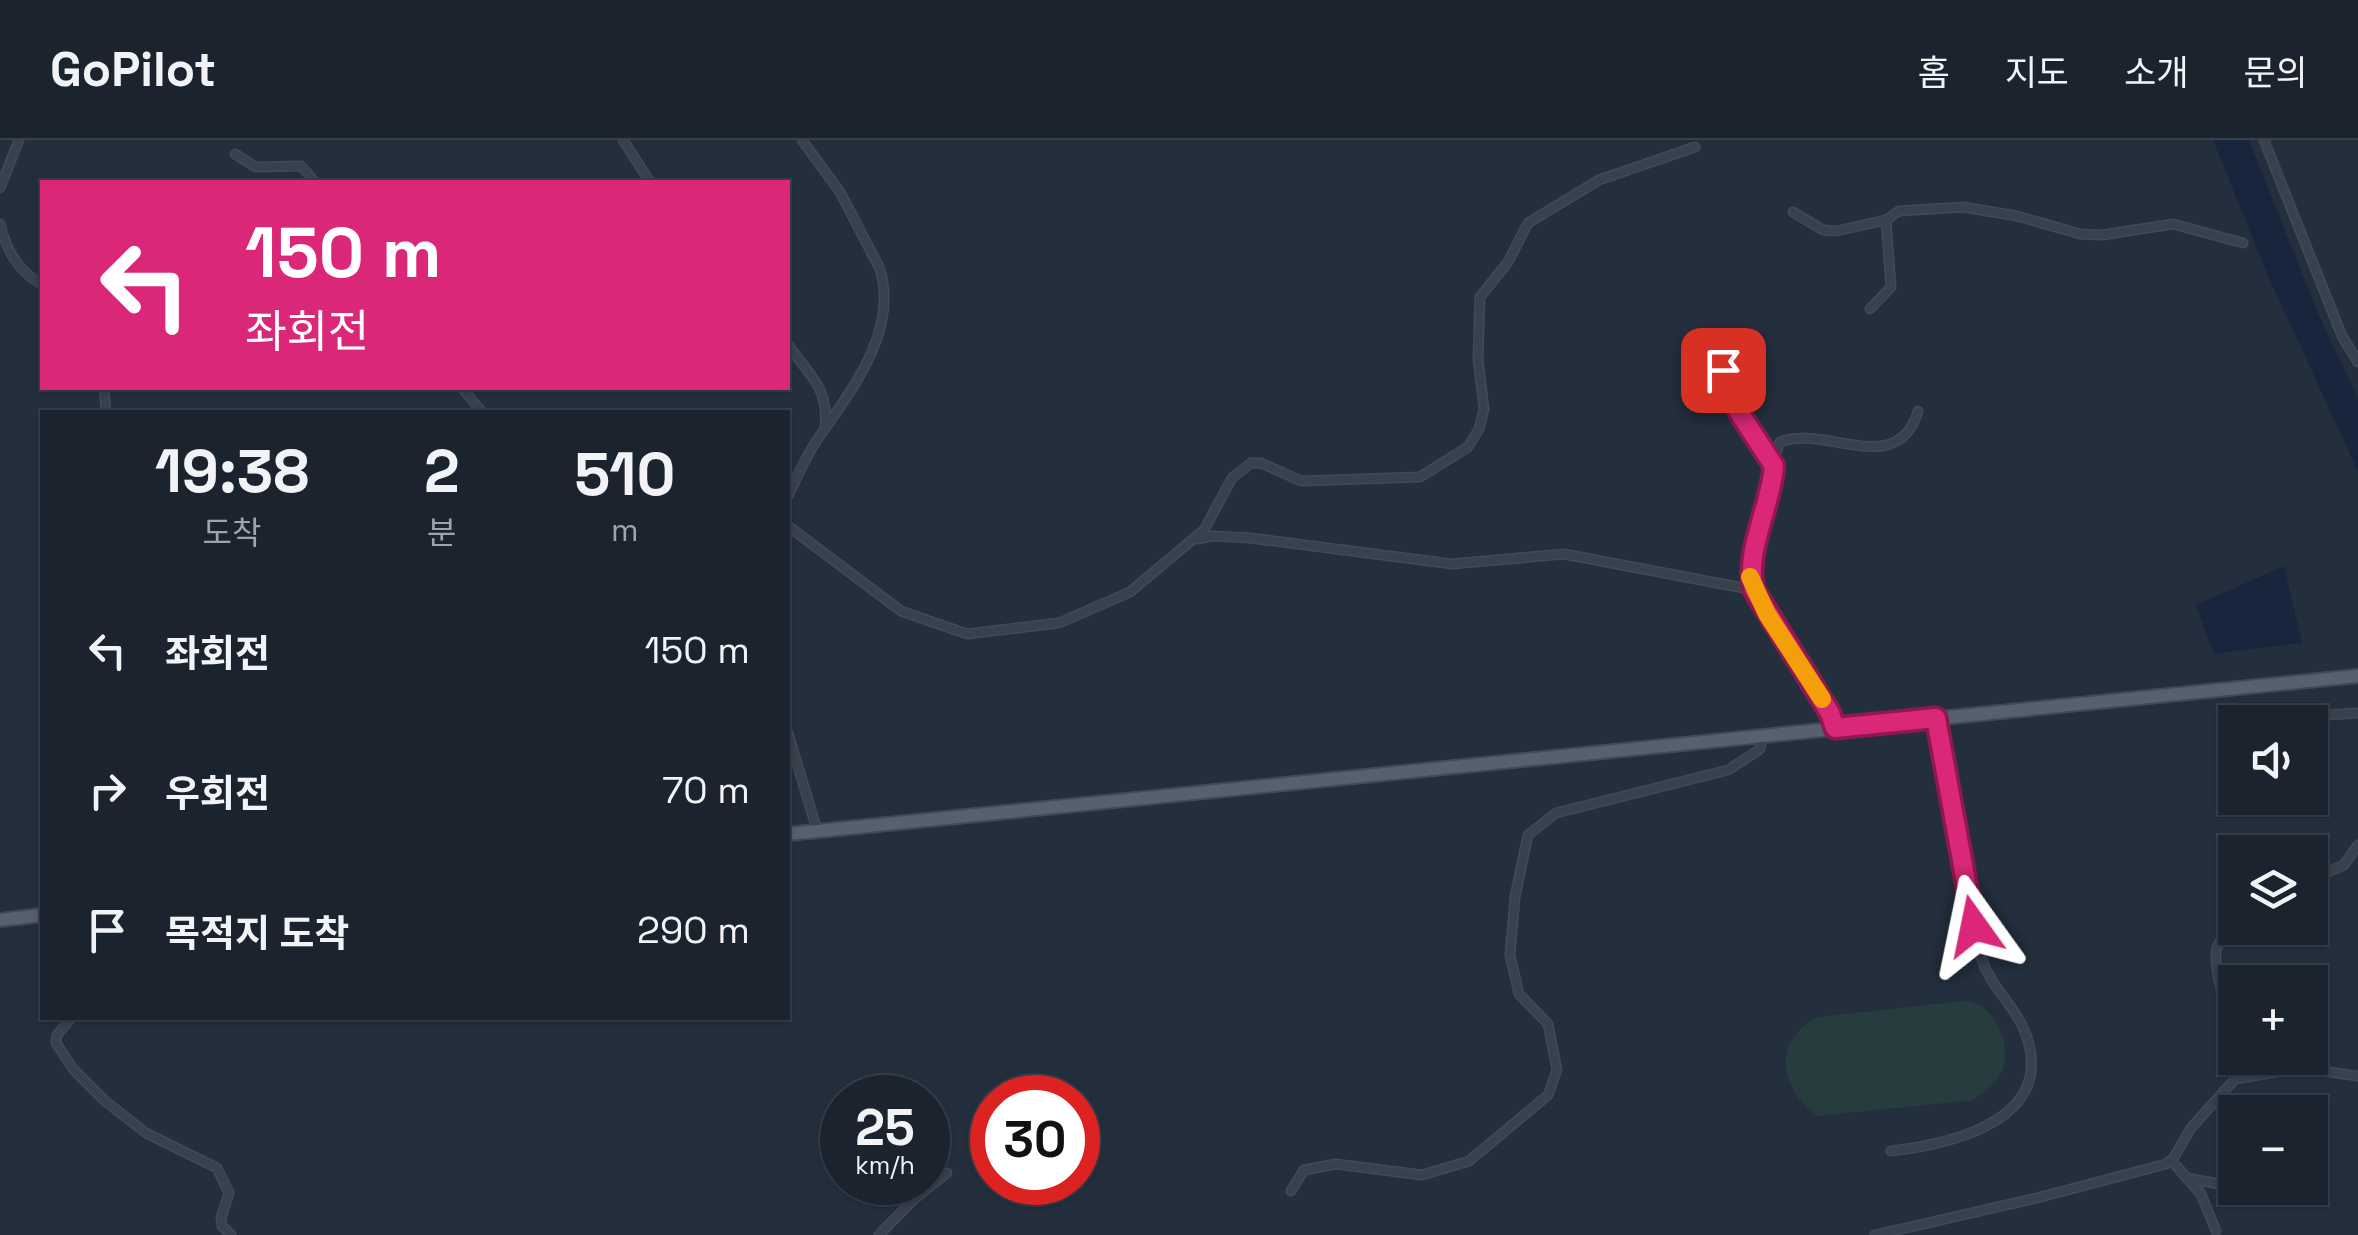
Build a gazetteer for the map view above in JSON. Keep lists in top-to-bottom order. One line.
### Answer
{"page":{"header":"GoPilot","nav":["홈","지도","소개","문의"],"turn":["150 m","좌회전"],"eta":["19:38","도착","2","분","510","m"],"list":[{"name":"좌회전","value":"150 m"},{"name":"우회전","value":"70 m"},{"name":"목적지 도착","value":"290 m"}],"map_buttons":["+","−"],"speed":"25 km/h","limit":"30"}}
